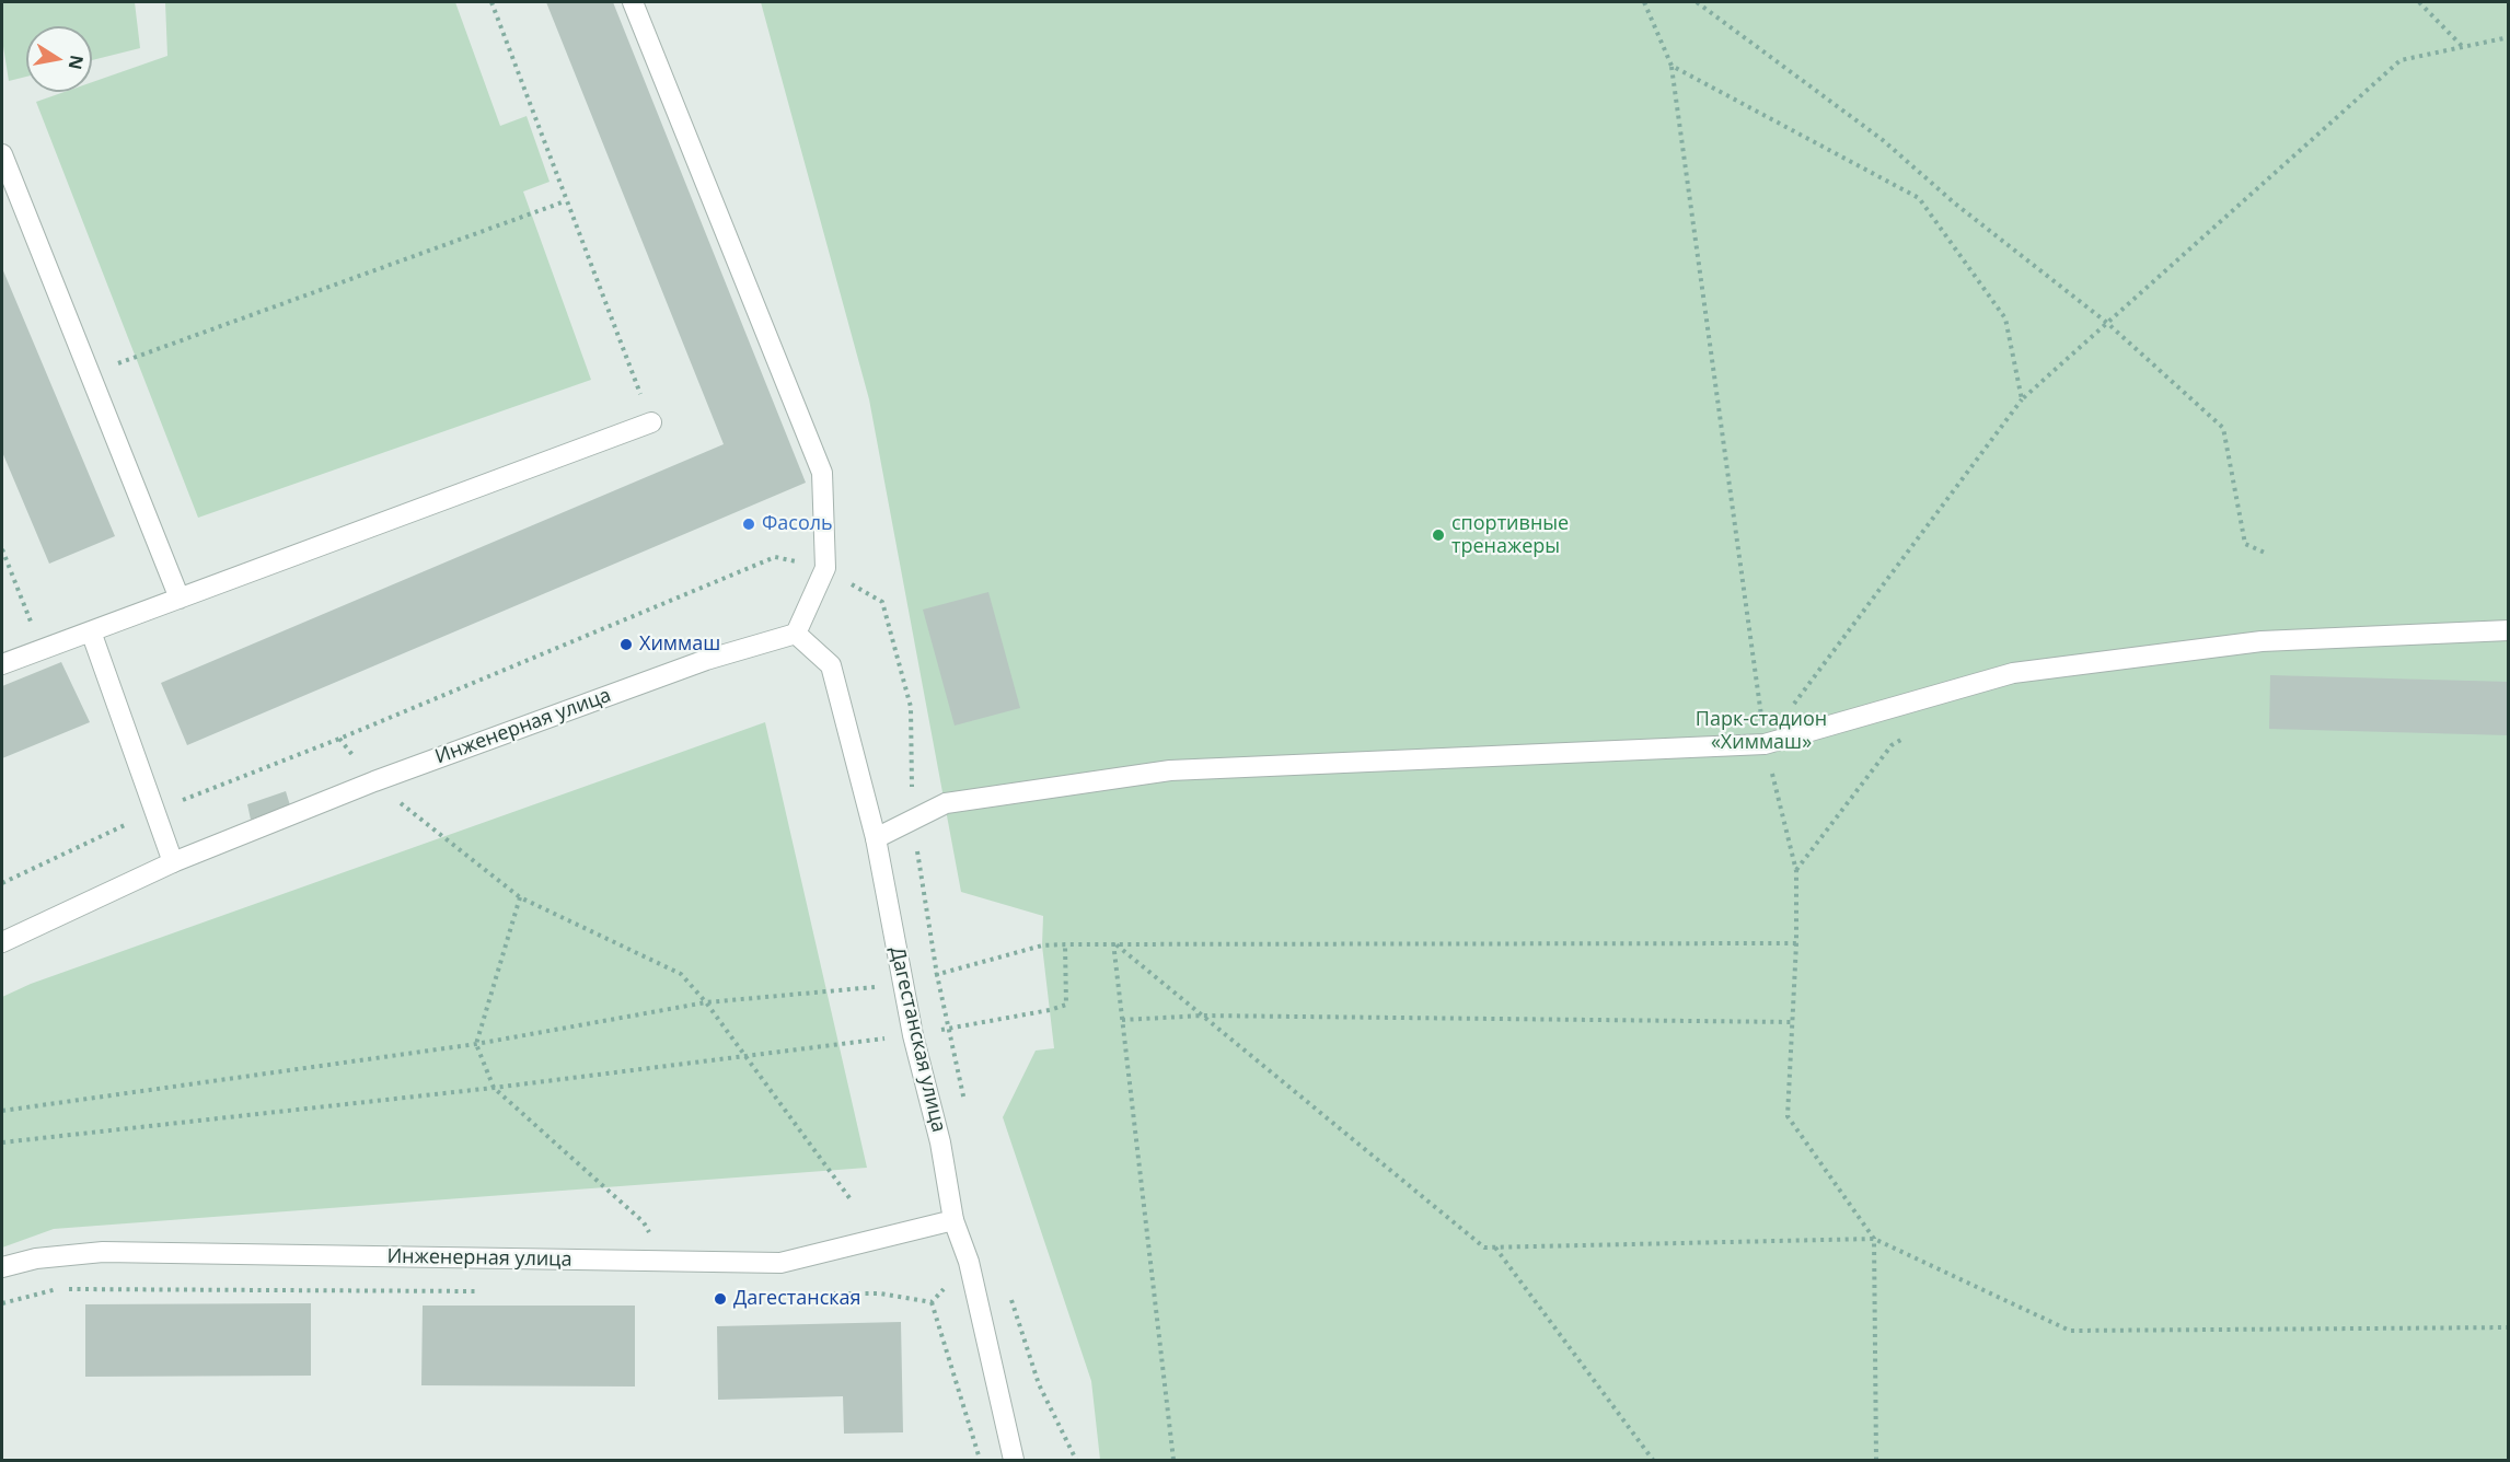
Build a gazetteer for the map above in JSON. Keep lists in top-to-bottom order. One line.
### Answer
{"streets":{"street":["Инженерная улица","Дагестанская улица"]},"crossings":[["Инженерная улица","Дагестанская улица"]],"parks":["Парк-стадион «Химмаш»"],"places":["Фасоль","спортивные тренажеры","Химмаш","Дагестанская"],"north":"right"}
